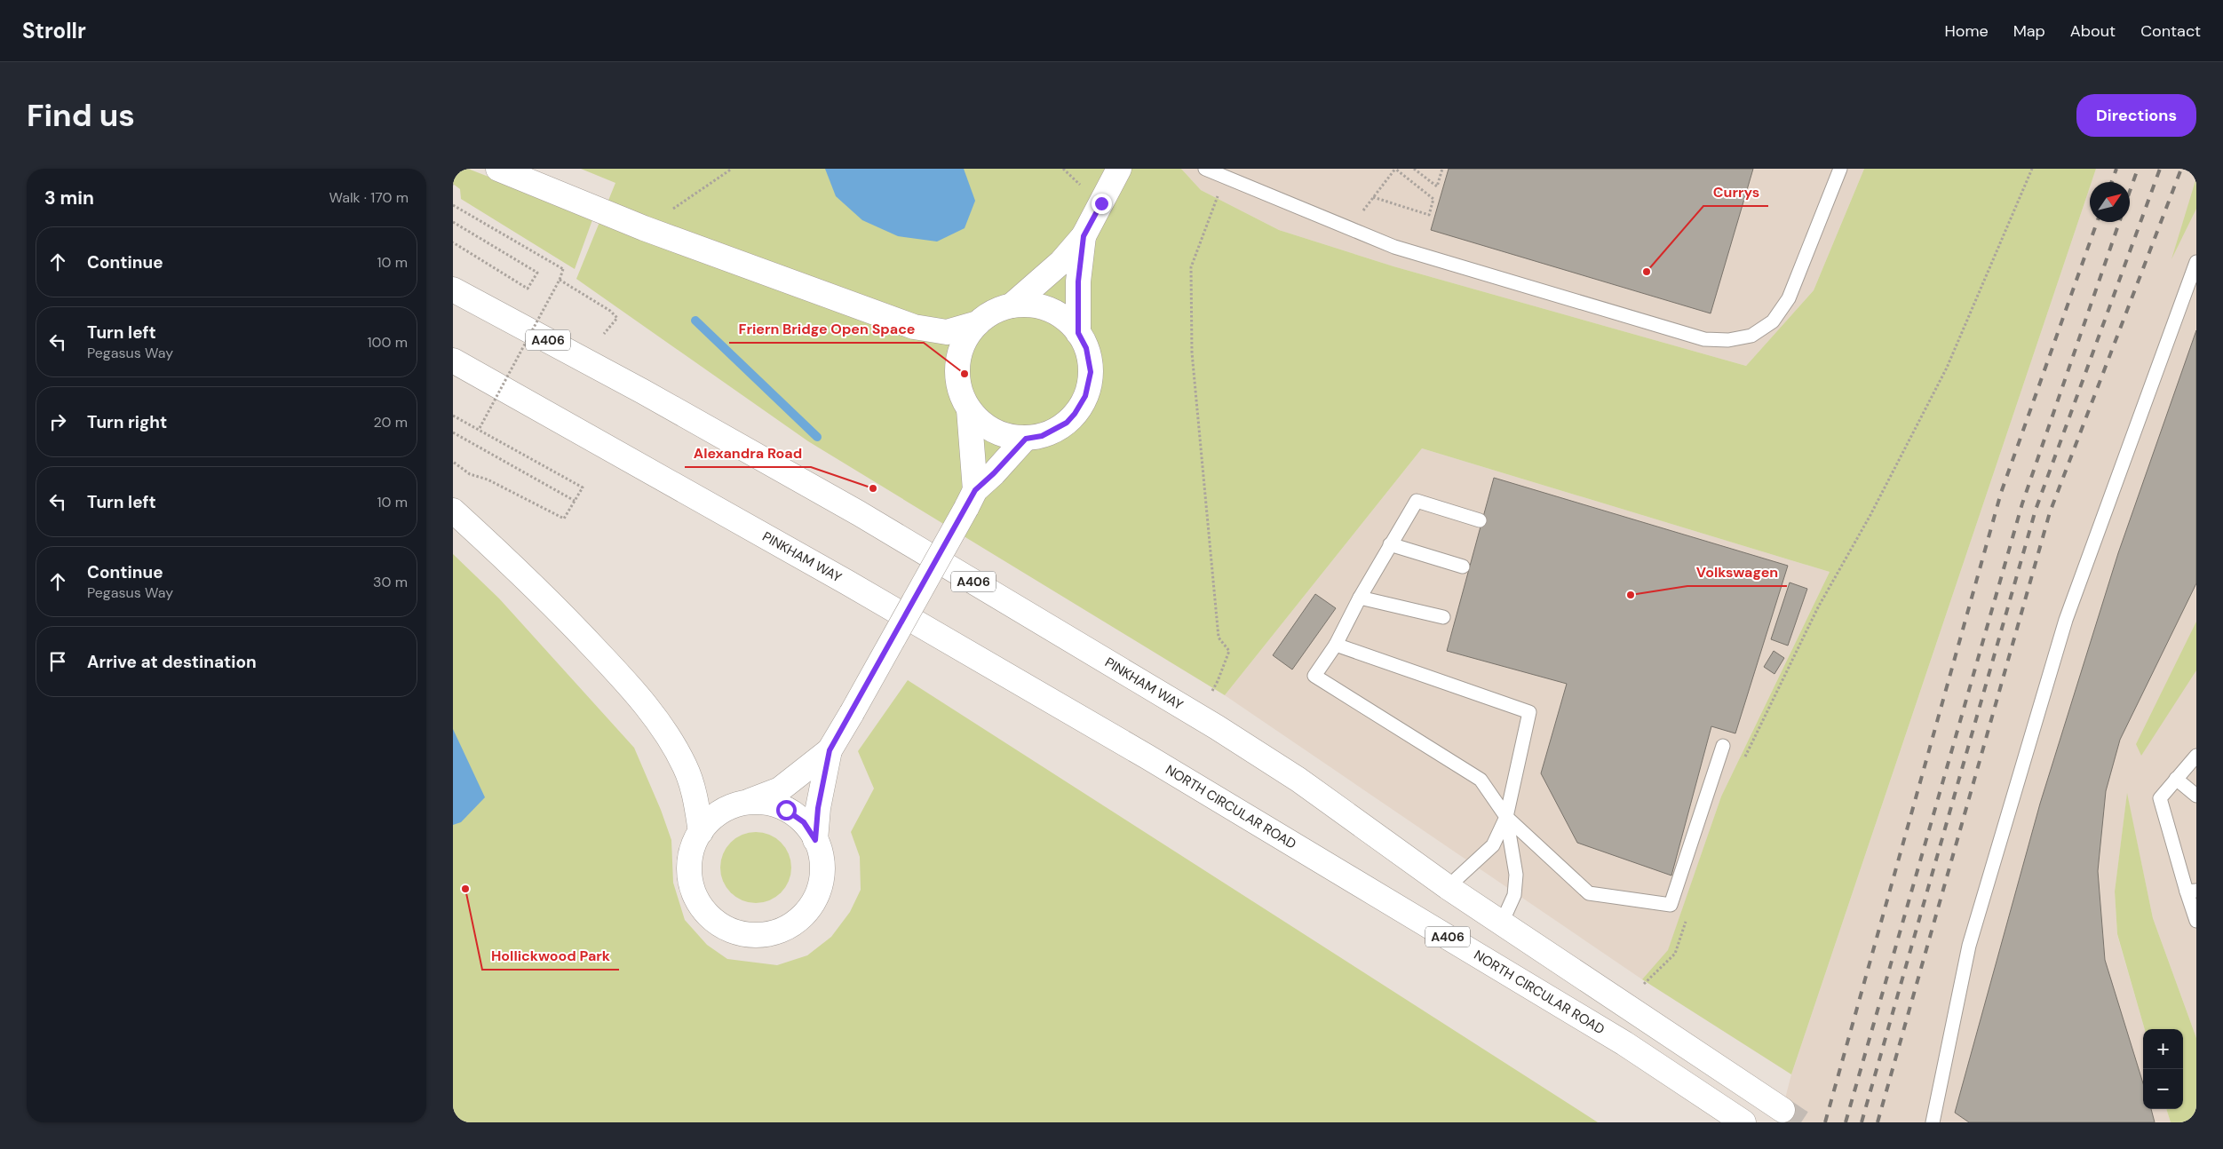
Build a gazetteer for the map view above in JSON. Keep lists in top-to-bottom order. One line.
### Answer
{"streets":{"main road":["A406","PINKHAM WAY","NORTH CIRCULAR ROAD"]},"crossings":[["A406","PINKHAM WAY"],["PINKHAM WAY","NORTH CIRCULAR ROAD"]],"places":["Currys","Friern Bridge Open Space","Alexandra Road","Volkswagen","Hollickwood Park"],"north":"top right","page":{"header":"Strollr","nav":["Home","Map","About","Contact"],"buttons":"Directions","title":"Find us","heading":["3 min","Walk · 170 m"],"list":[["Continue","10 m"],["Turn left","Pegasus Way","100 m"],["Turn right","20 m"],["Turn left","10 m"],["Continue","Pegasus Way","30 m"],"Arrive at destination"],"map_buttons":["+","−"]}}
